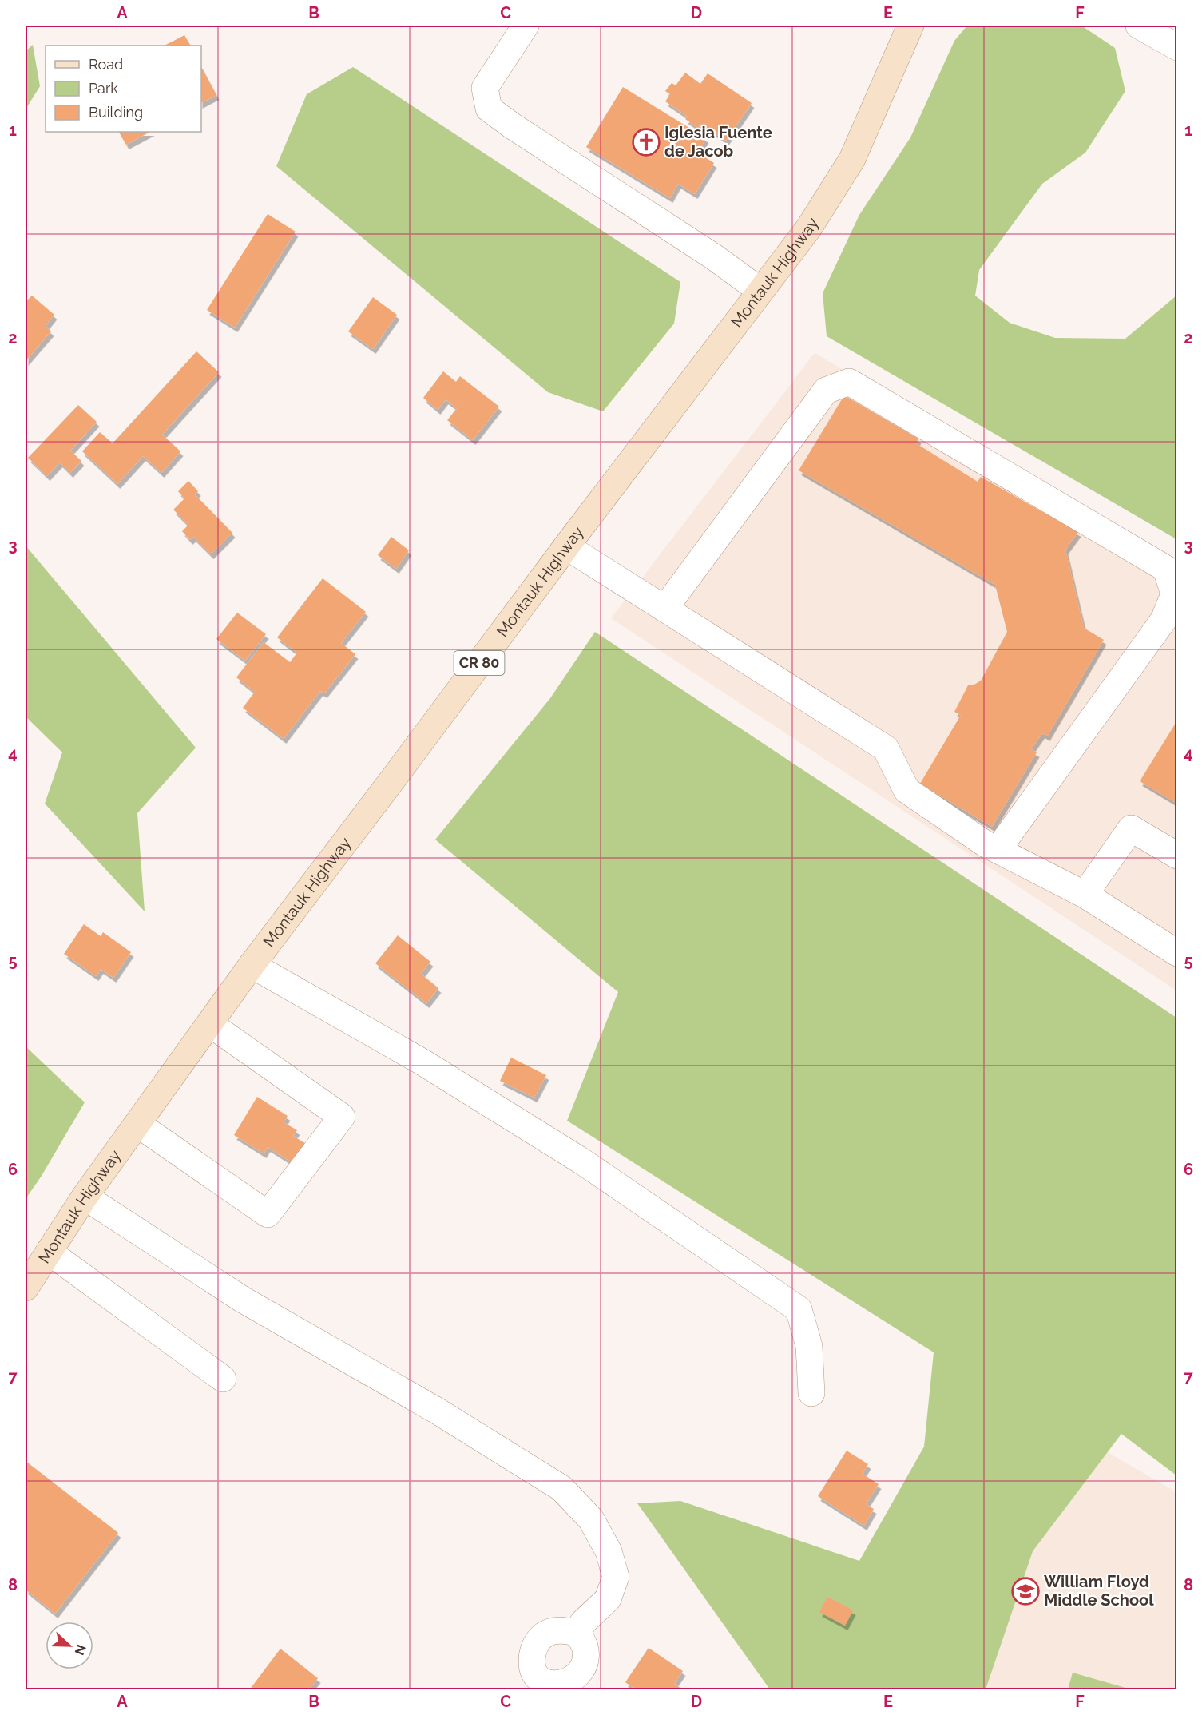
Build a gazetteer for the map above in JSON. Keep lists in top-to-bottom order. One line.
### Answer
{"streets":{"main road":["Montauk Highway","CR 80"]},"places":{"church":["Iglesia Fuente de Jacob"],"school or university":["William Floyd Middle School"]},"legend":["Road","Park","Building"],"north":"right","grid":{"columns":["A","B","C","D","E","F"],"rows":["1","2","3","4","5","6","7","8"]}}
